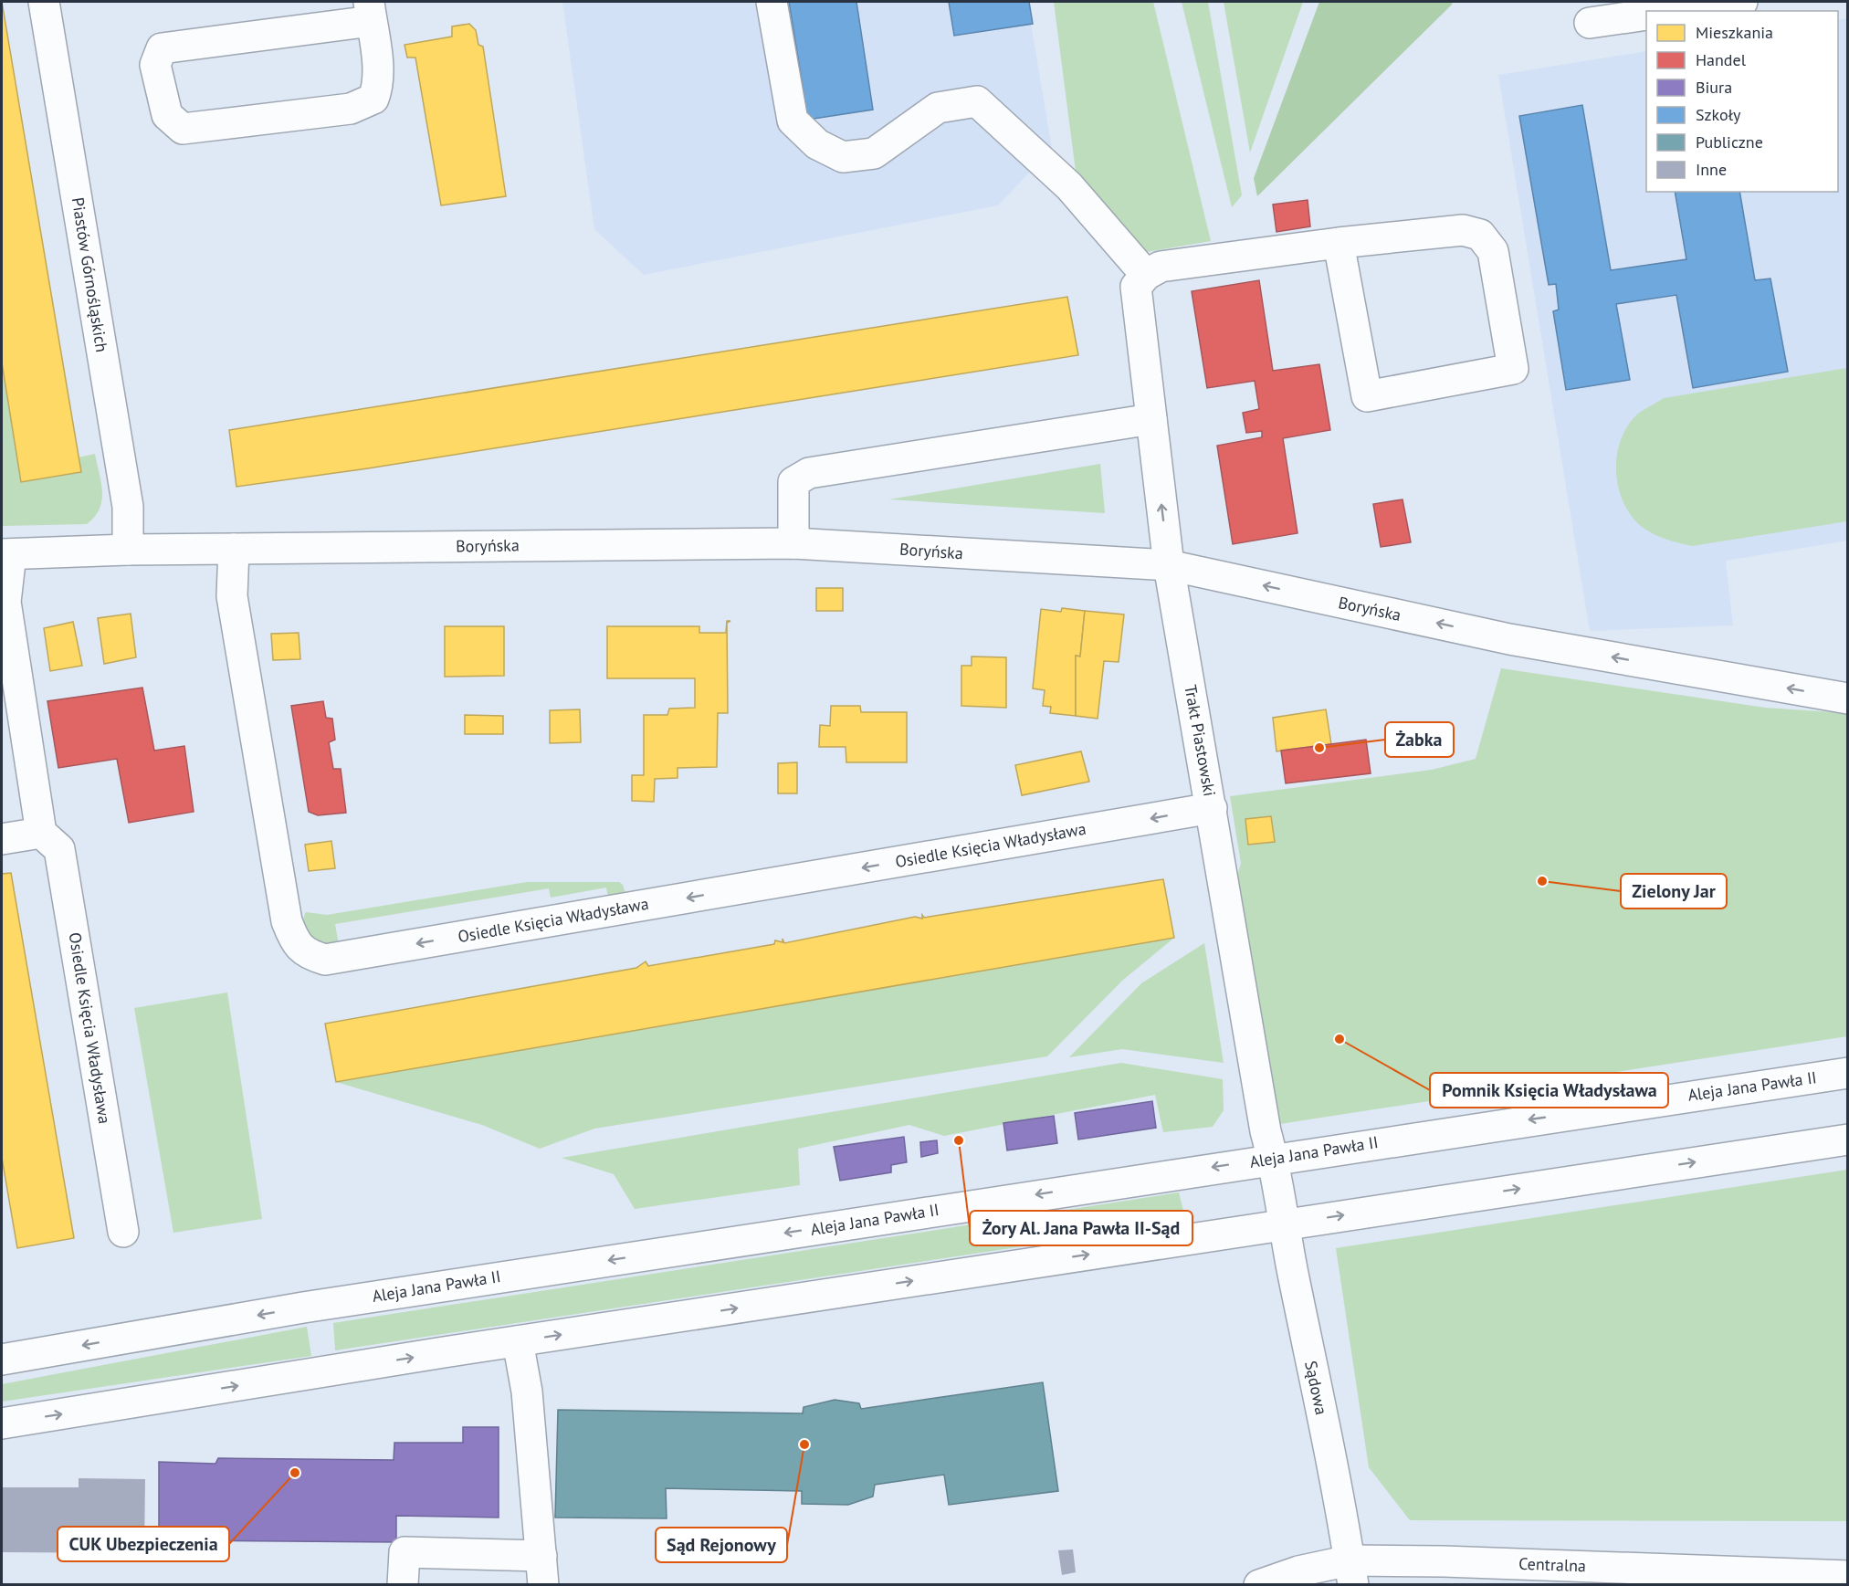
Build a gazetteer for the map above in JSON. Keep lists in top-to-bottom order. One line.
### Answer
{"streets":{"street":["Piastów Górnośląskich","Boryńska","Trakt Piastowski","Osiedle Księcia Władysława","Aleja Jana Pawła II","Sądowa","Centralna"]},"crossings":[["Piastów Górnośląskich","Boryńska"],["Boryńska","Trakt Piastowski"],["Boryńska","Osiedle Księcia Władysława"],["Trakt Piastowski","Osiedle Księcia Władysława"],["Trakt Piastowski","Aleja Jana Pawła II"],["Trakt Piastowski","Sądowa"],["Sądowa","Centralna"]],"one_way":["Boryńska"],"places":["Żabka","Zielony Jar","Pomnik Księcia Władysława","Żory Al. Jana Pawła II-Sąd","Sąd Rejonowy","CUK Ubezpieczenia"],"legend":["Mieszkania","Handel","Biura","Szkoły","Publiczne","Inne"]}
